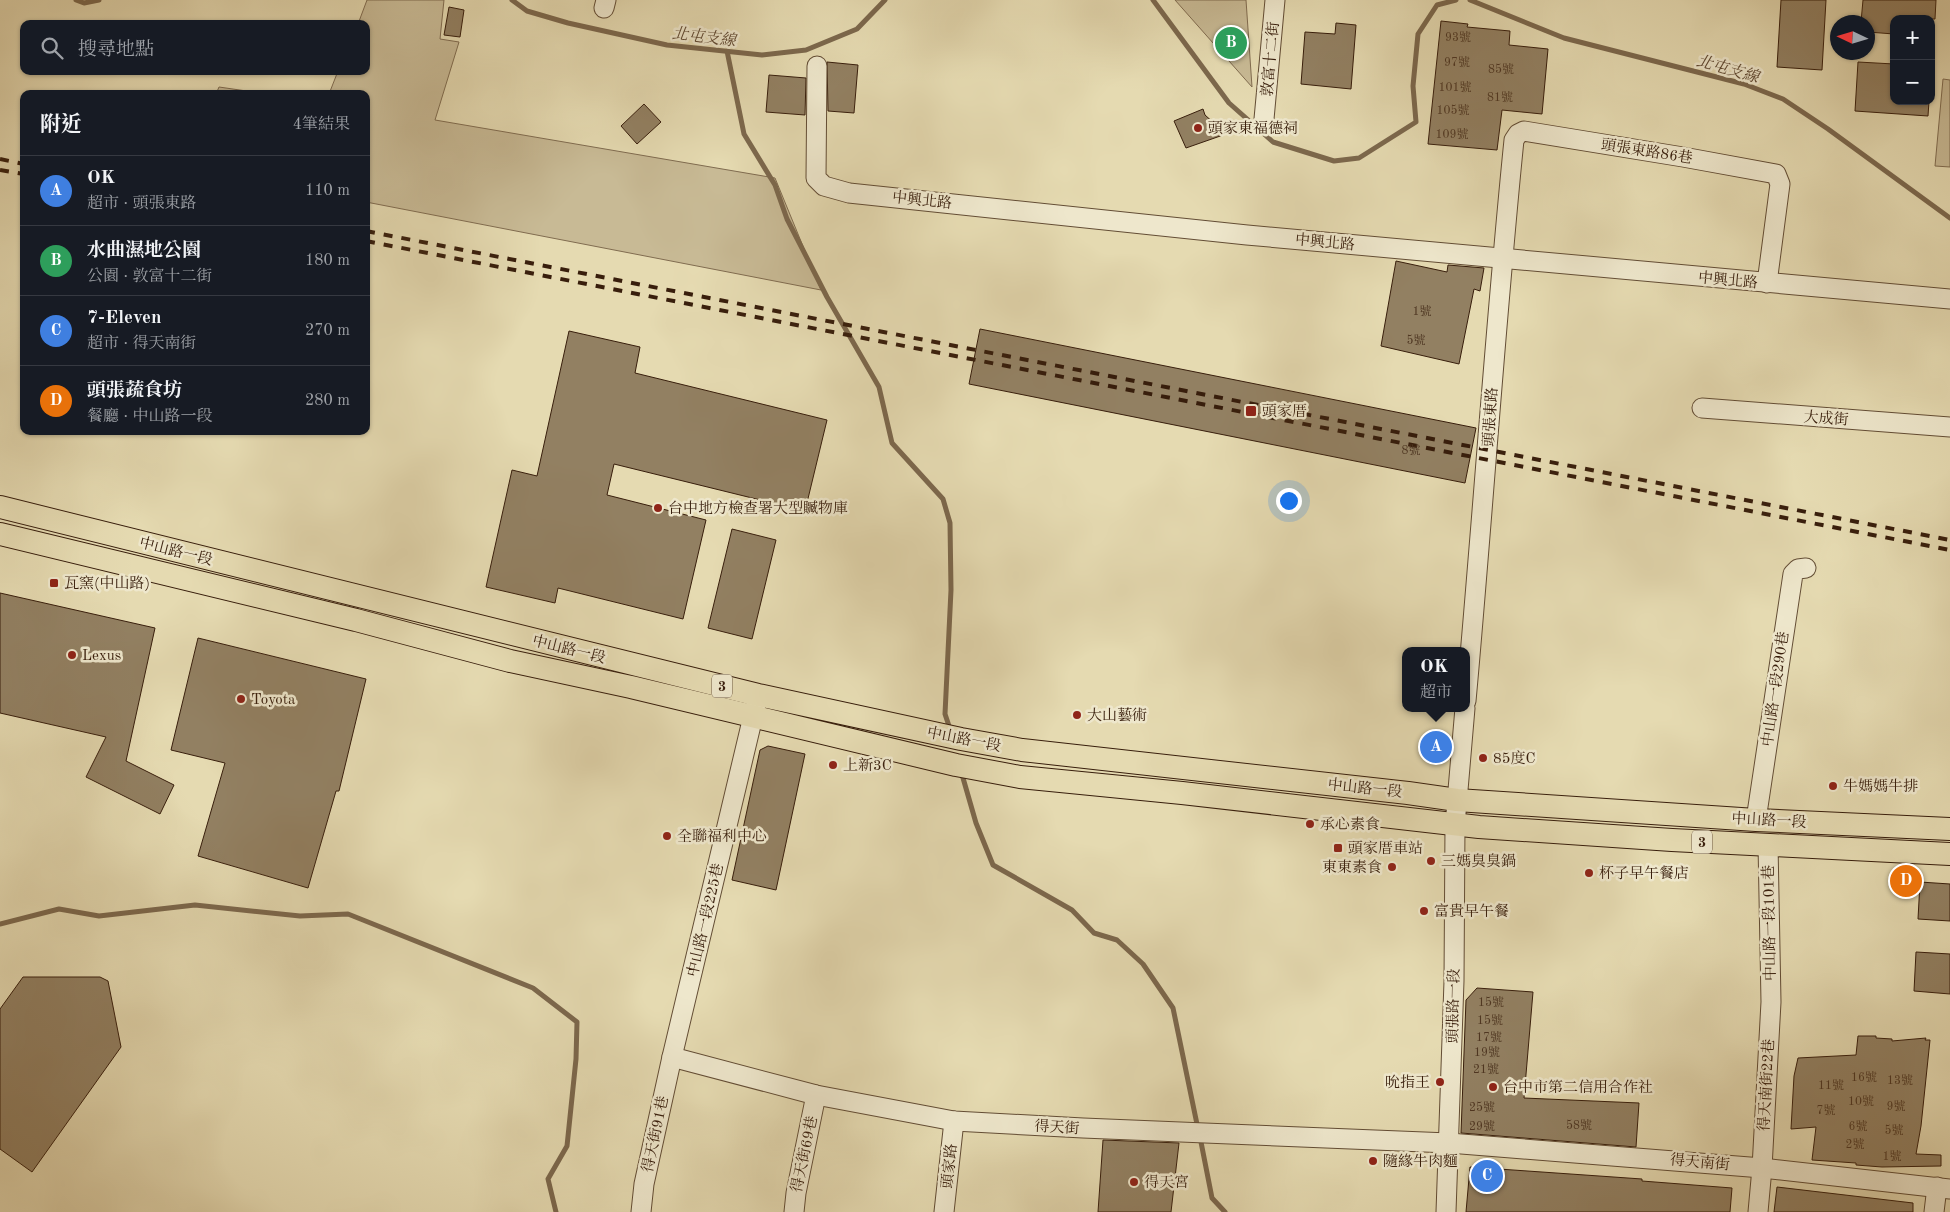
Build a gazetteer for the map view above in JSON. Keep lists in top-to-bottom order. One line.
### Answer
{"streets":{"main road":["中山路一段","3"],"street":["敦富十二街","頭張東路86巷","中興北路","頭張東路","大成街","中山路一段290巷","中山路一段225巷","中山路一段101巷","頭張路一段","得天南街22巷","得天街","得天街91巷","得天街69巷","得天南街","頭家路"]},"crossings":[["頭張東路86巷","中興北路"],["頭張東路86巷","頭張東路"],["中興北路","頭張東路"],["中山路一段","中山路一段290巷"],["中山路一段","中山路一段225巷"],["中山路一段","中山路一段101巷"],["中山路一段","頭張路一段"],["中山路一段225巷","得天街"],["中山路一段225巷","得天街91巷"],["中山路一段101巷","得天南街22巷"],["頭張路一段","得天街"],["頭張路一段","得天南街"],["得天南街22巷","得天南街"],["得天街","得天街91巷"],["得天街","得天街69巷"],["得天街","得天南街"],["得天街","頭家路"]],"water":["北屯支線"],"places":{"other":["頭家東福德祠","台中地方檢查署大型贓物庫","Lexus","Toyota","大山藝術","85度C","上新3C","牛媽媽牛排","承心素食","全聯福利中心","三媽臭臭鍋","東東素食","杯子早午餐店","富貴早午餐","吮指王","台中市第二信用合作社","隨緣牛肉麵","得天宮"],"transit":["頭家厝","瓦窯(中山路)","頭家厝車站"]},"house_numbers":["93號","97號","85號","101號","81號","105號","109號","1號","5號","8號","15號","15號","17號","19號","21號","16號","13號","11號","10號","9號","25號","7號","58號","29號","6號","5號","2號","1號"],"north":"left","page":{"map_buttons":["+","−"],"search":"搜尋地點","pins":["B","A","D","C"],"heading":["附近","4筆結果"],"list":[{"mark":"A","name":"OK","note":"超市 · 頭張東路","value":"110 m"},{"mark":"B","name":"水曲濕地公園","note":"公園 · 敦富十二街","value":"180 m"},{"mark":"C","name":"7-Eleven","note":"超市 · 得天南街","value":"270 m"},{"mark":"D","name":"頭張蔬食坊","note":"餐廳 · 中山路一段","value":"280 m"}],"popup":["OK","超市"]}}
